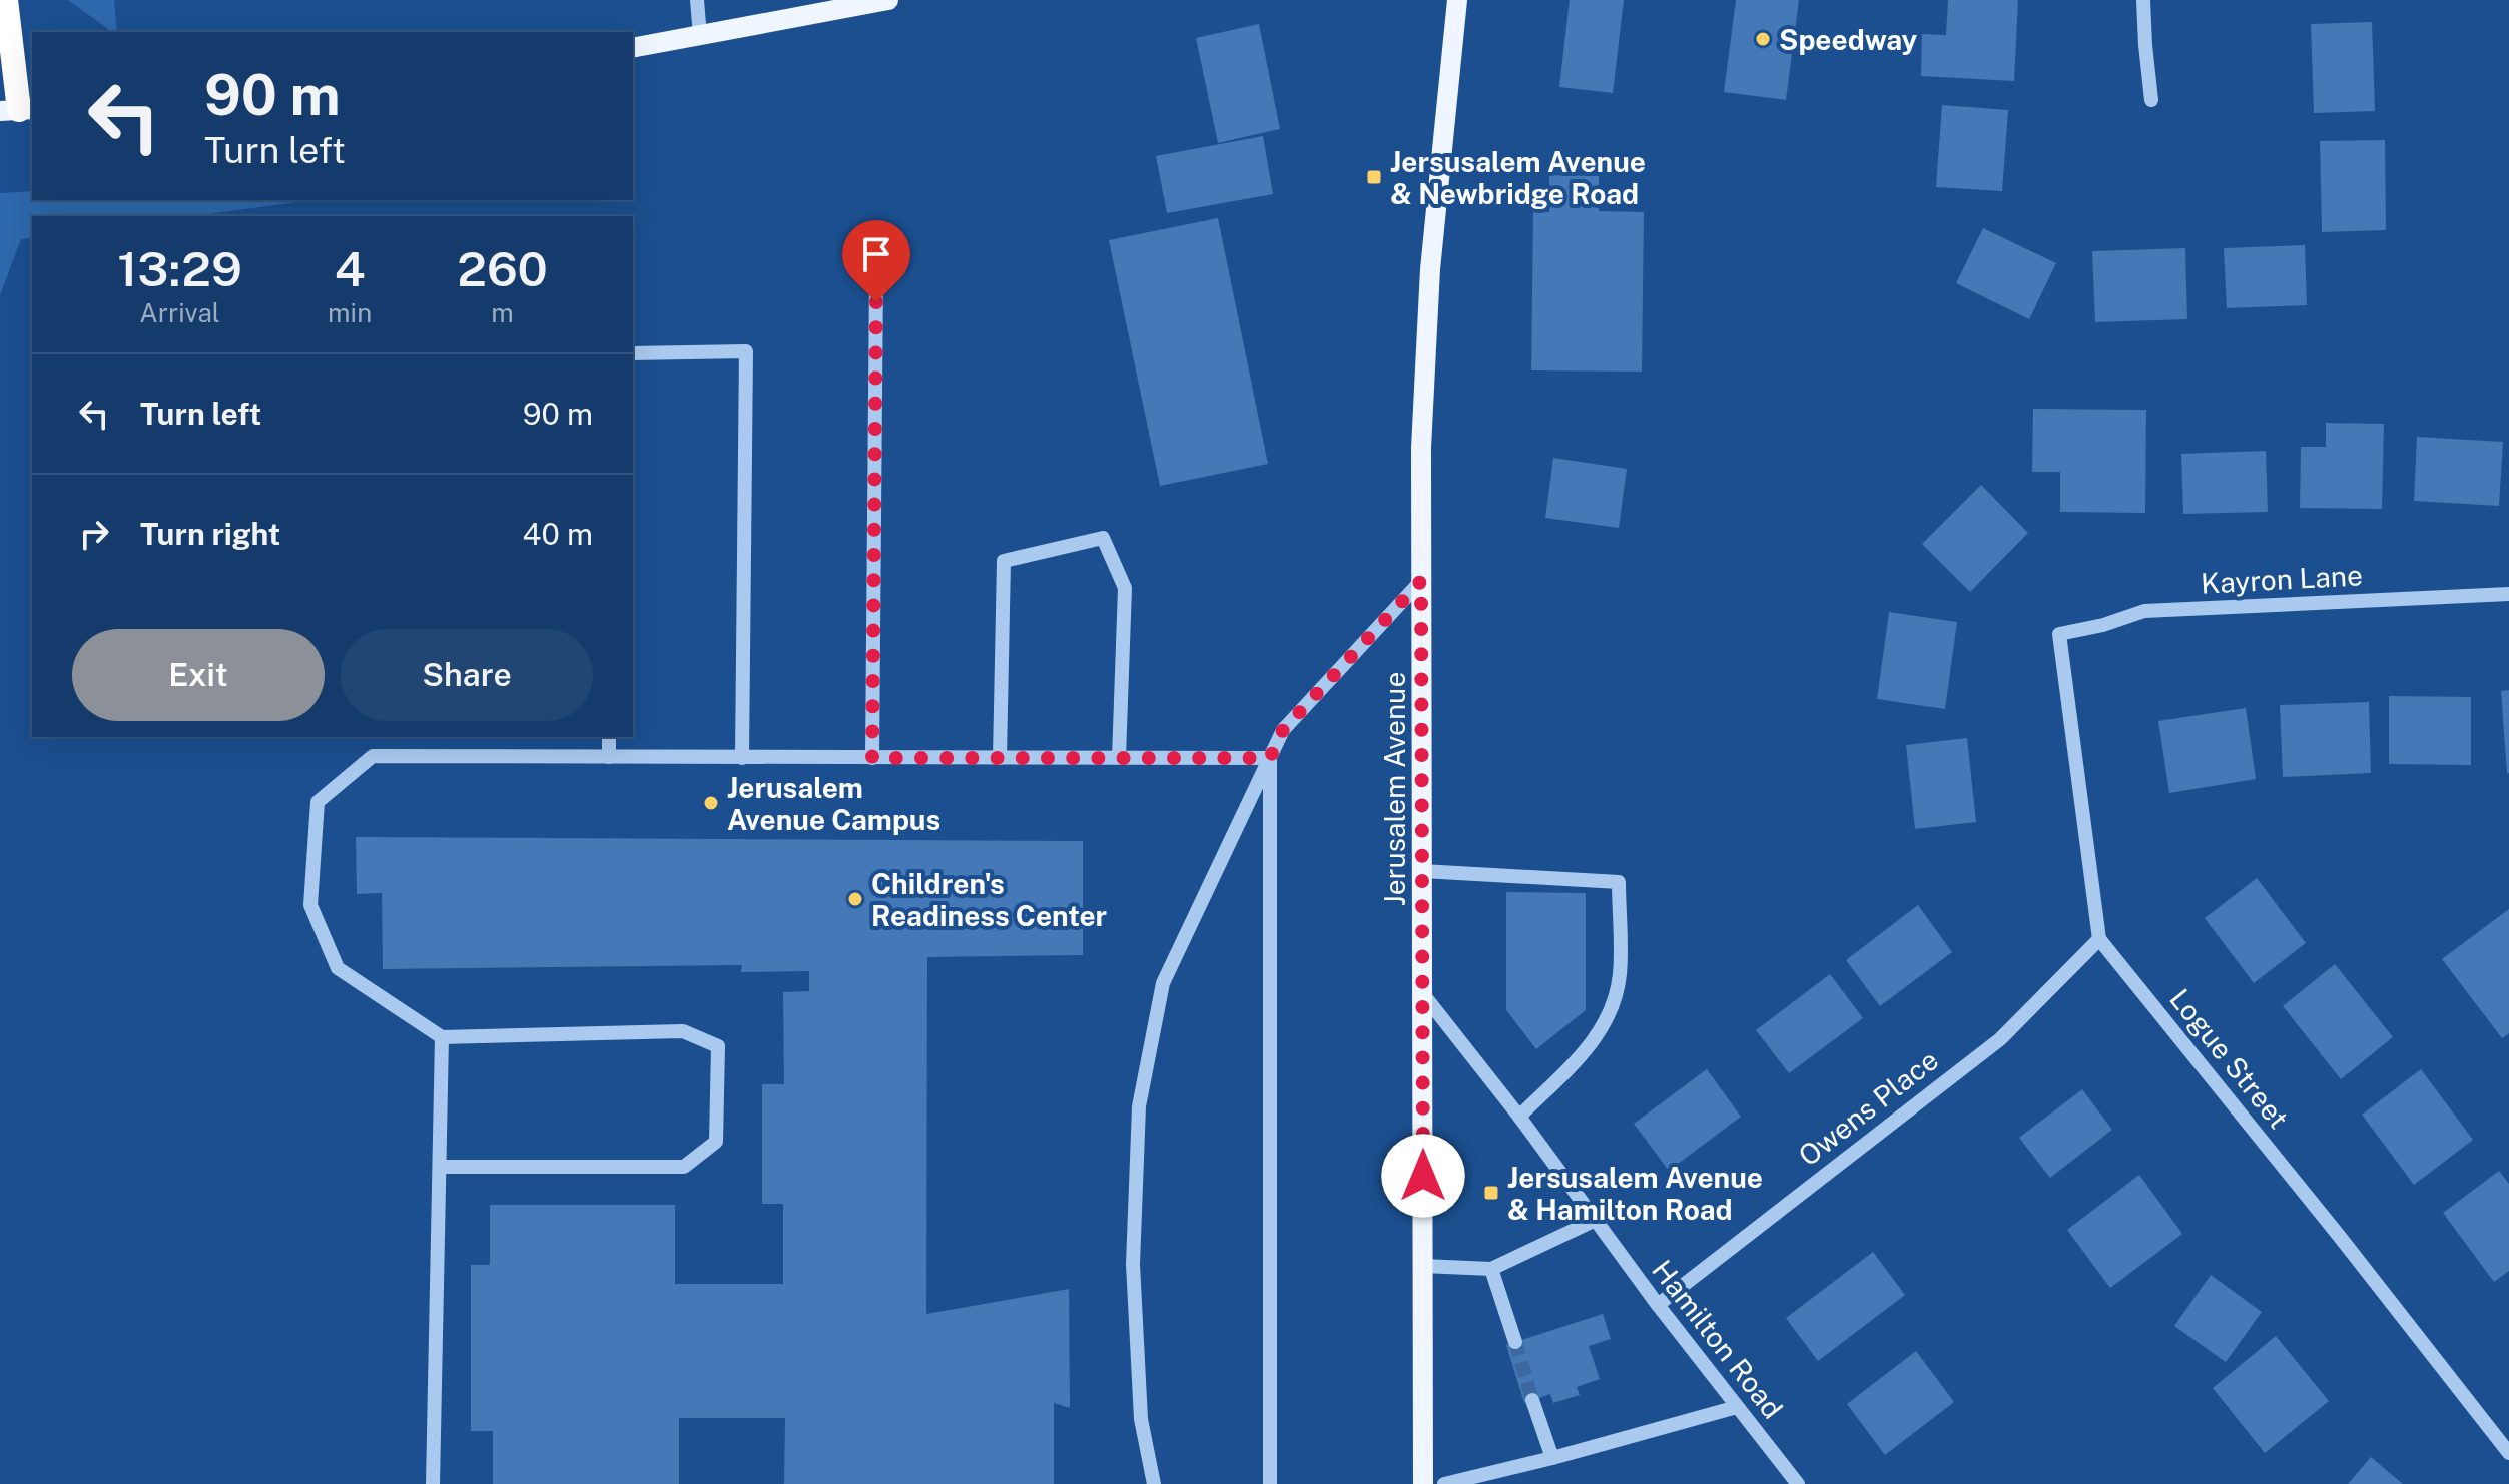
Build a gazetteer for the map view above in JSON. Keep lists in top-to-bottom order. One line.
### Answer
{"streets":{"main road":["Jerusalem Avenue"],"street":["Kayron Lane","Logue Street","Owens Place","Hamilton Road"]},"crossings":[["Kayron Lane","Logue Street"],["Kayron Lane","Owens Place"],["Jerusalem Avenue","Hamilton Road"],["Logue Street","Owens Place"],["Owens Place","Hamilton Road"]],"places":{"other":["Speedway","Jerusalem Avenue Campus","Children's Readiness Center"],"transit":["Jersusalem Avenue & Newbridge Road","Jersusalem Avenue & Hamilton Road"]},"page":{"turn":["90 m","Turn left"],"eta":["13:29","Arrival","4","min","260","m"],"list":[{"name":"Turn left","value":"90 m"},{"name":"Turn right","value":"40 m"}],"buttons":["Exit","Share"]}}
